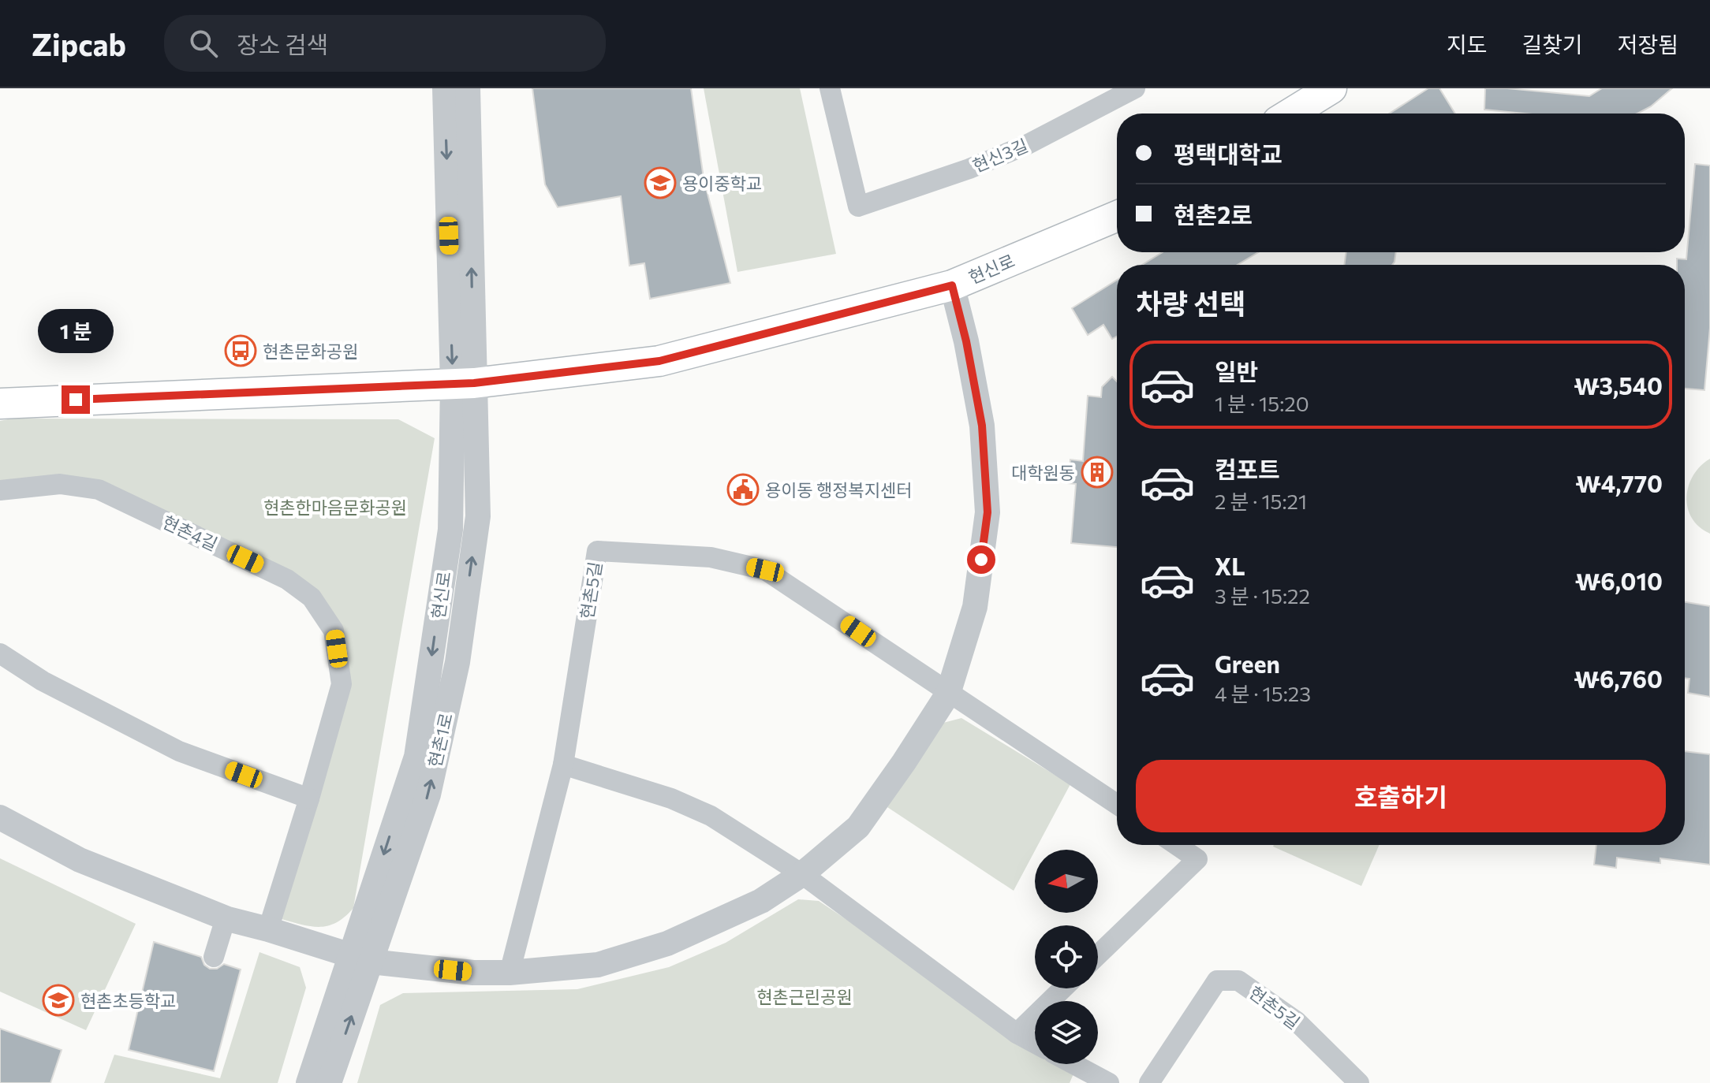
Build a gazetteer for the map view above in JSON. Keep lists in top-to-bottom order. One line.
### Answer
{"streets":{"main road":["현신로"],"street":["현신3길","현촌4길","현촌5길","현촌1로"]},"crossings":[["현신로","현촌1로"]],"parks":["현촌한마음문화공원","현촌근린공원"],"places":{"school or university":["용이중학교","현촌초등학교"],"bus stop":["현촌문화공원"],"building":["대학원동"],"public building":["용이동 행정복지센터"]},"north":"left","page":{"header":"Zipcab","search":"장소 검색","nav":["지도","길찾기","저장됨"],"banner":["평택대학교","현촌2로"],"heading":"차량 선택","bubble":"1 분","list":[{"name":"일반","note":"1 분 · 15:20","value":"₩3,540"},{"name":"컴포트","note":"2 분 · 15:21","value":"₩4,770"},{"name":"XL","note":"3 분 · 15:22","value":"₩6,010"},{"name":"Green","note":"4 분 · 15:23","value":"₩6,760"}],"buttons":"호출하기"}}
